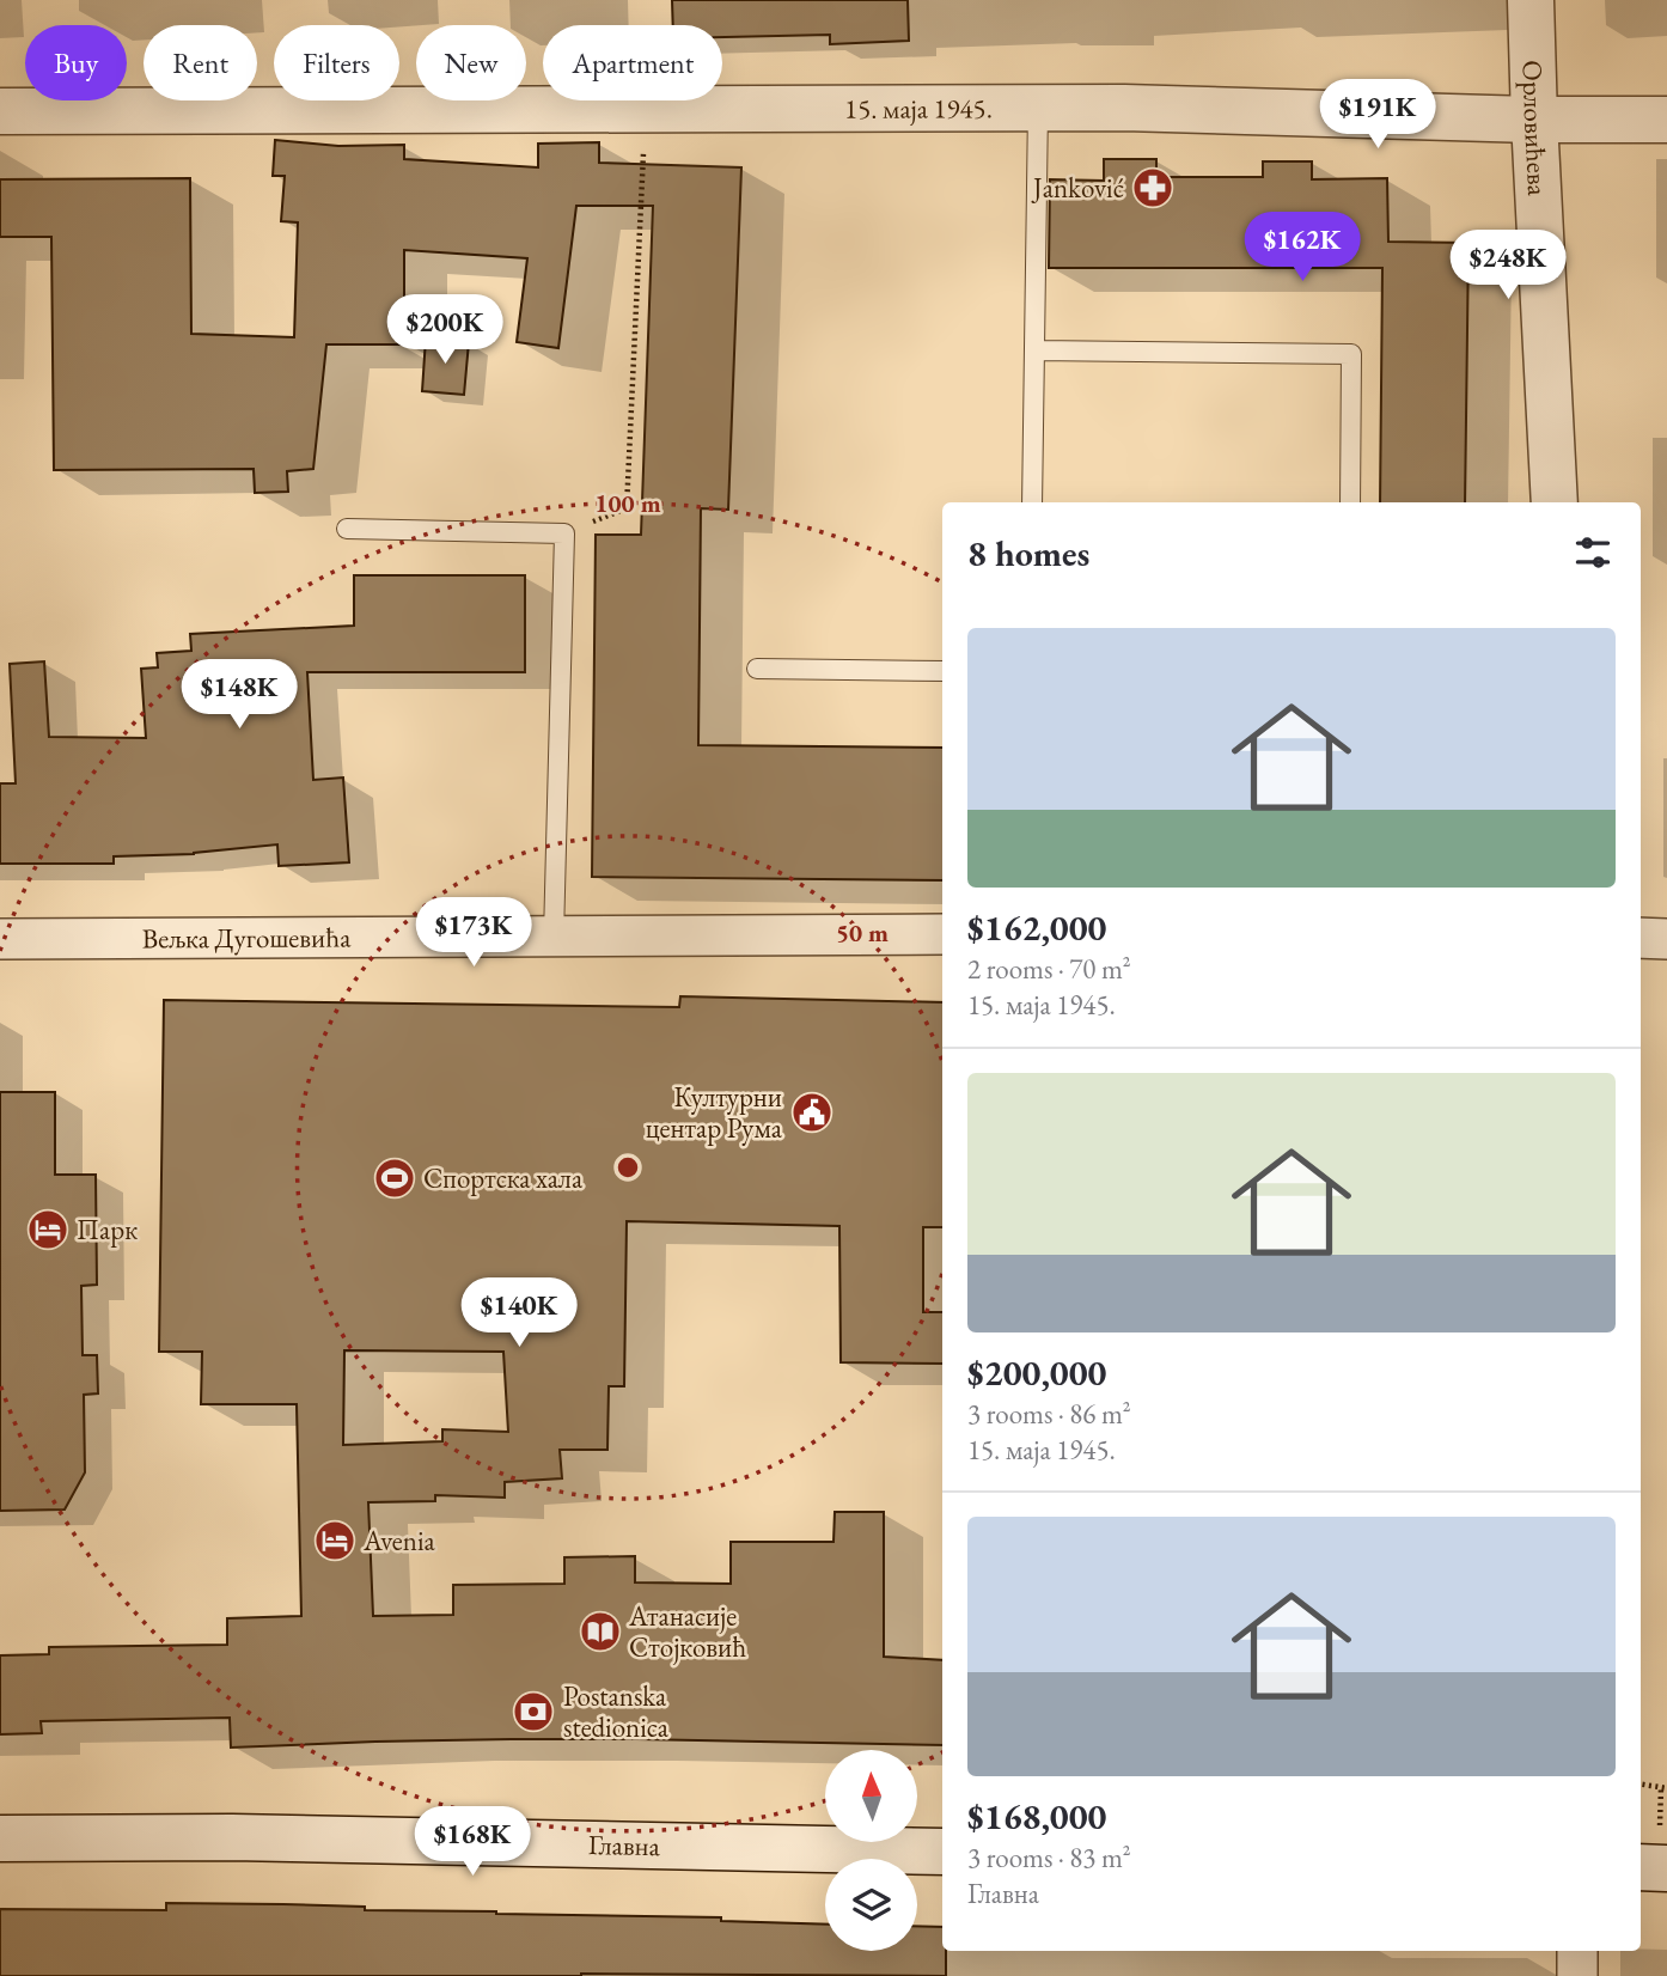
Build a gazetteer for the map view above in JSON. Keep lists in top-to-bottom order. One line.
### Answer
{"streets":{"street":["15. маја 1945.","Орловићева","Вељка Дугошевића","Главна"]},"crossings":[["15. маја 1945.","Орловићева"]],"places":{"pharmacy":["Janković"],"public building":["Културни центар Рума"],"sports":["Спортска хала"],"hotel":["Парк","Avenia"],"library":["Атанасије Стојковић"],"bank":["Postanska stedionica"]},"north":"top","page":{"chip":["Buy","Rent","Filters","New","Apartment"],"price":["$191K","$162K","$248K","$200K","$148K","$173K","$140K","$168K"],"heading":"8 homes","list":[{"name":"$162,000","note":"2 rooms · 70 m² · 15. маја 1945."},{"name":"$200,000","note":"3 rooms · 86 m² · 15. маја 1945."},{"name":"$168,000","note":"3 rooms · 83 m² · Главна"}]},"rings":["100 m","50 m"]}
